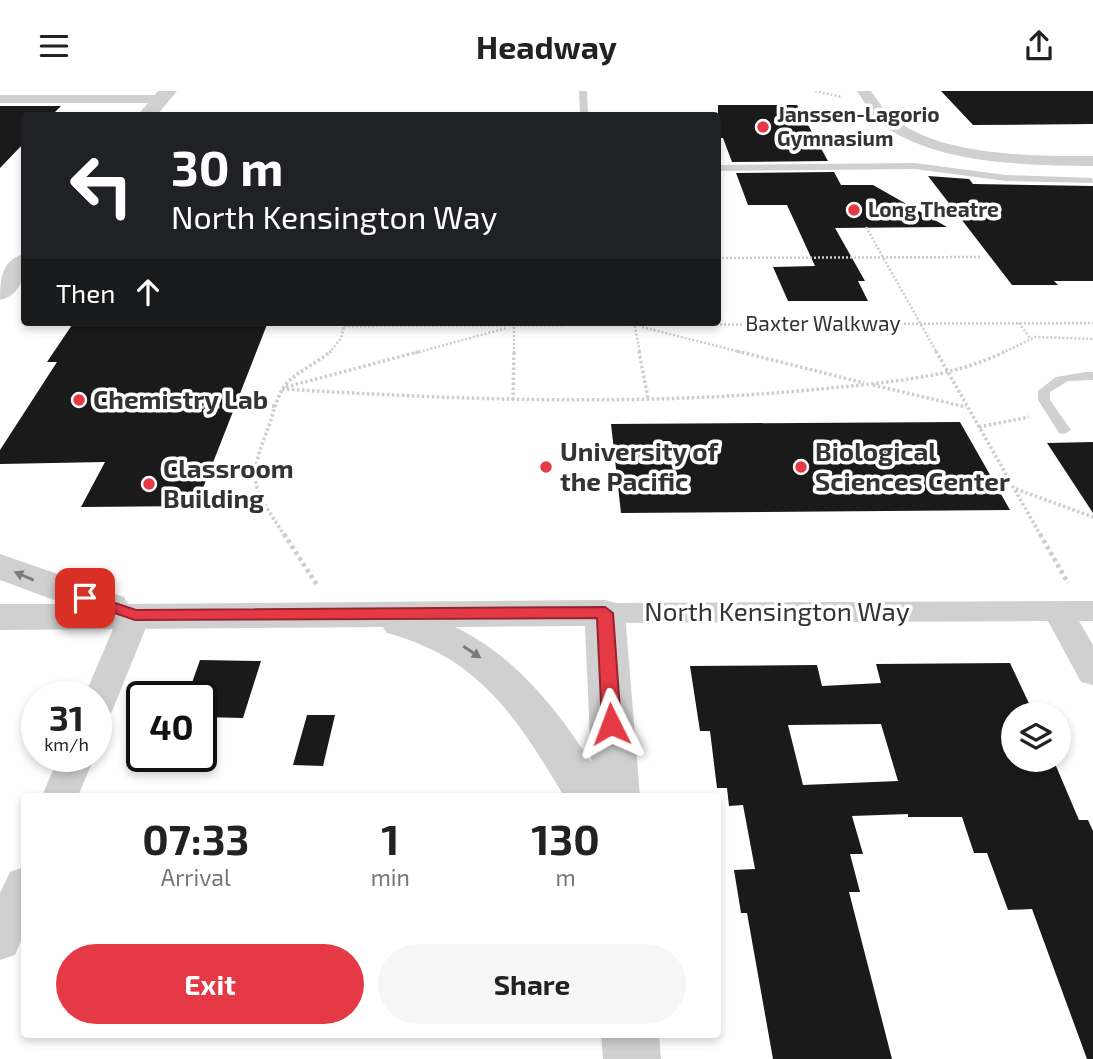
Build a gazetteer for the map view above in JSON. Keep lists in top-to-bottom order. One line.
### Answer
{"streets":{"street":["North Kensington Way"],"path":["Baxter Walkway"]},"places":["Janssen-Lagorio Gymnasium","Long Theatre","Chemistry Lab","University of the Pacific","Biological Sciences Center","Classroom Building"],"page":{"header":"Headway","turn":["30 m","North Kensington Way"],"then":"Then","speed":"31 km/h","limit":"40","eta":["07:33","Arrival","1","min","130","m"],"buttons":["Exit","Share"]}}
